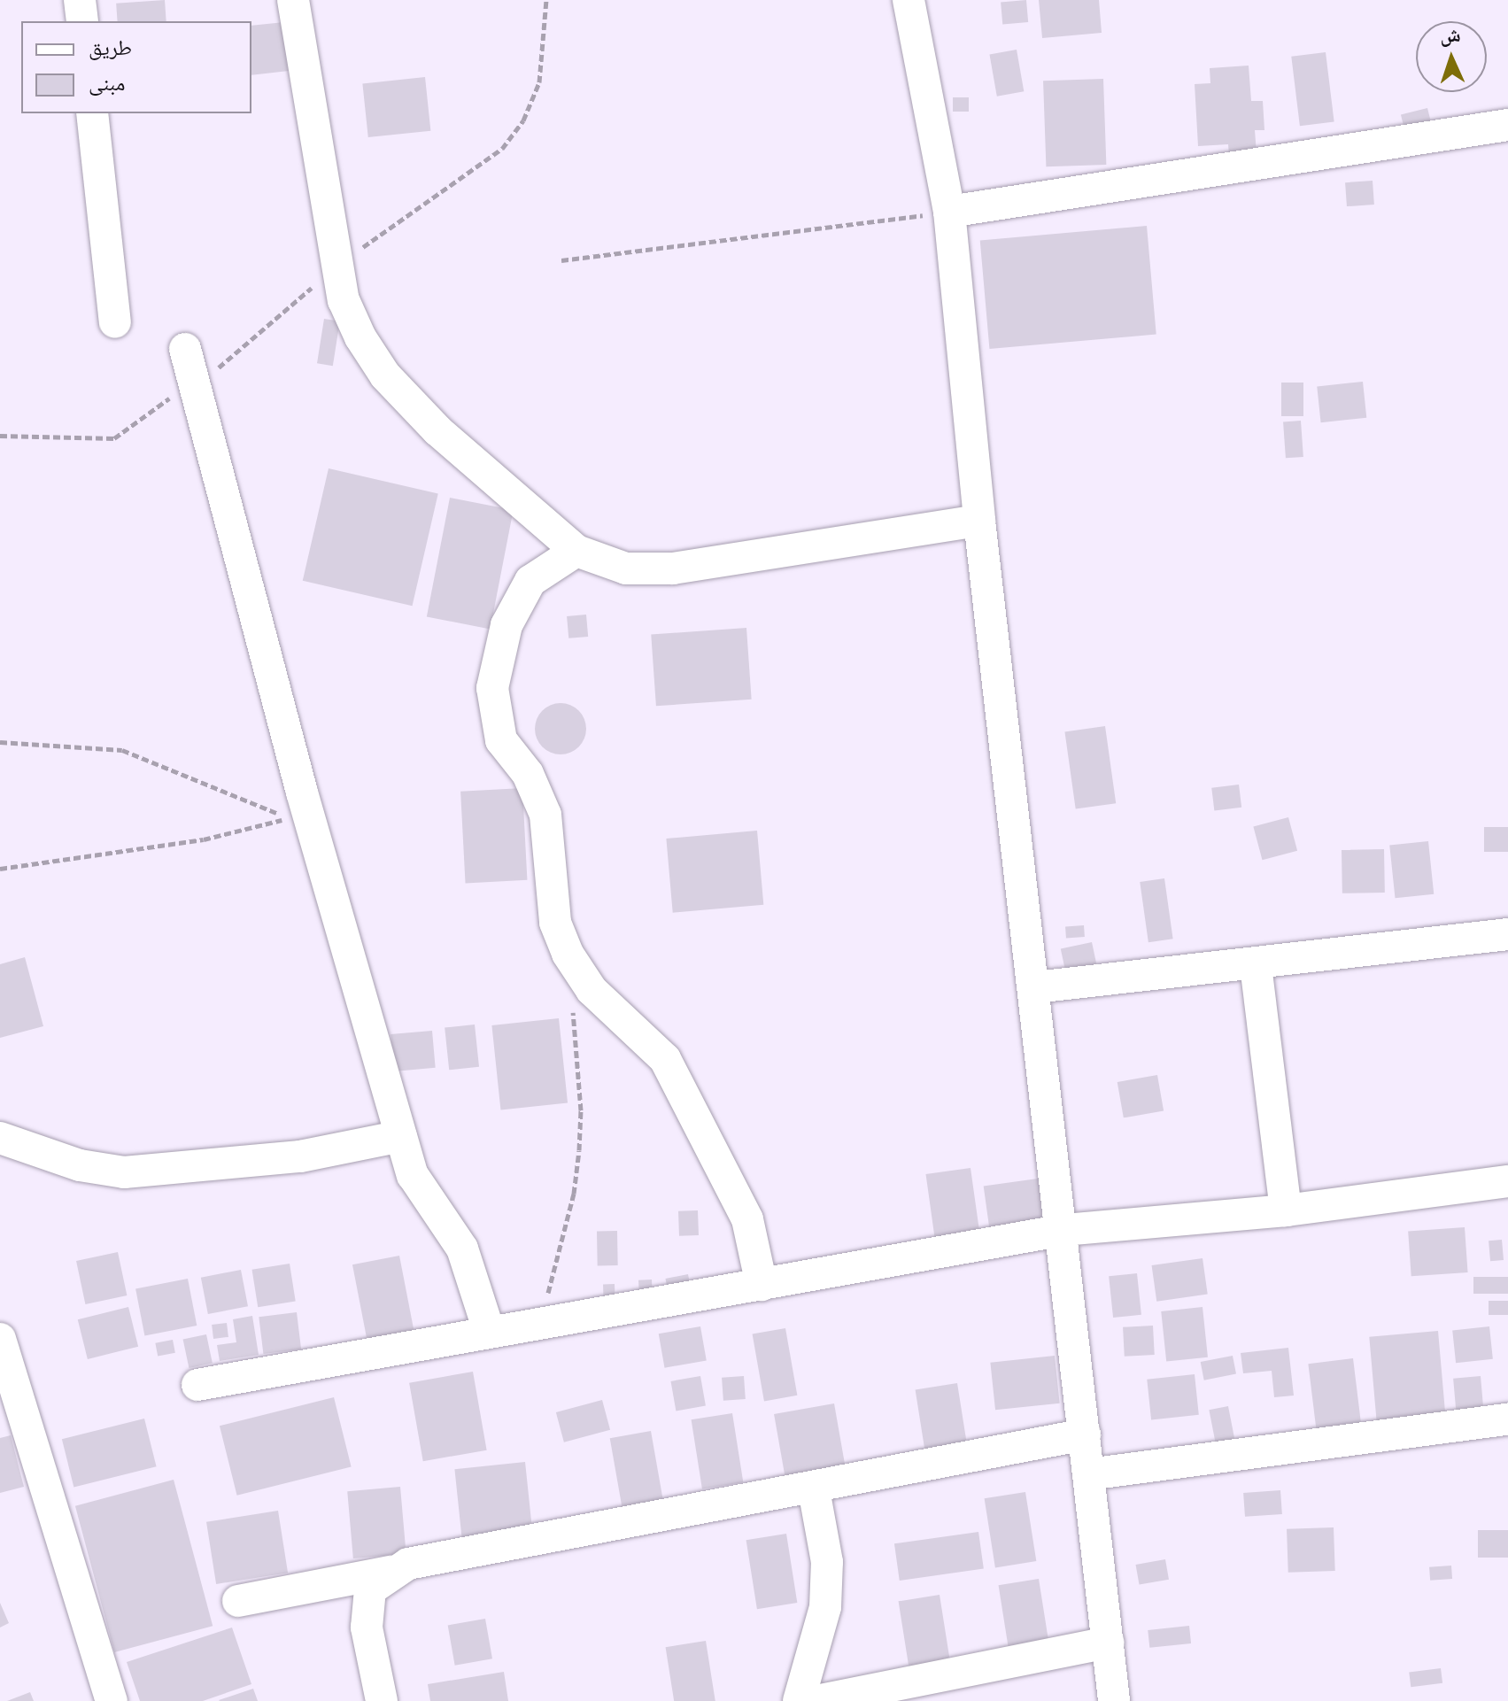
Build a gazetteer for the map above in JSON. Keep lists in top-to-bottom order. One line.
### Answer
{"legend":["طريق","مبنى"],"north":"top"}
